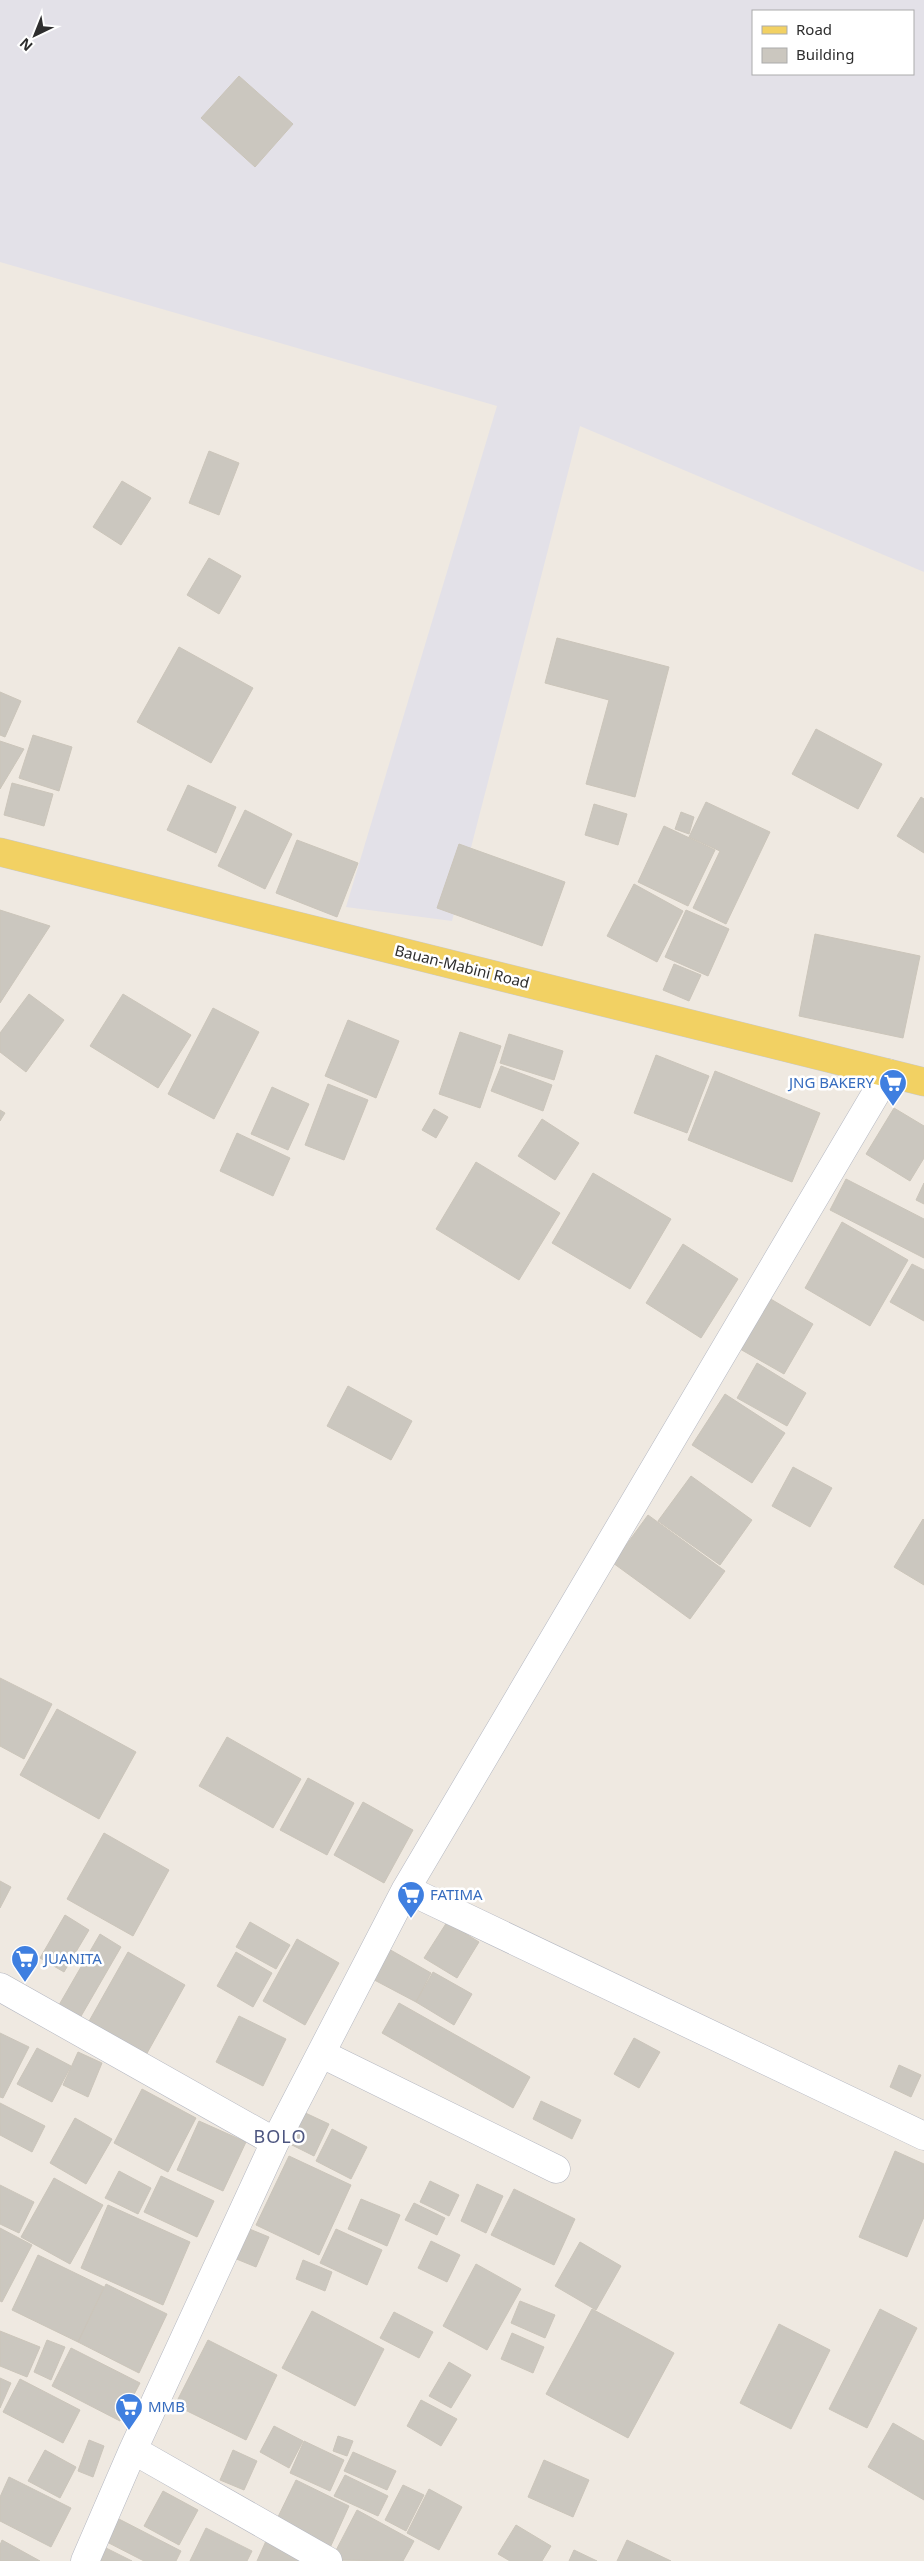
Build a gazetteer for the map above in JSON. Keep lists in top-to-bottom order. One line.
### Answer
{"streets":{"main road":["Bauan-Mabini Road"]},"districts":["BOLO"],"places":{"supermarket":["JNG BAKERY","FATIMA","JUANITA","MMB"]},"legend":["Road","Building"],"north":"bottom left"}
